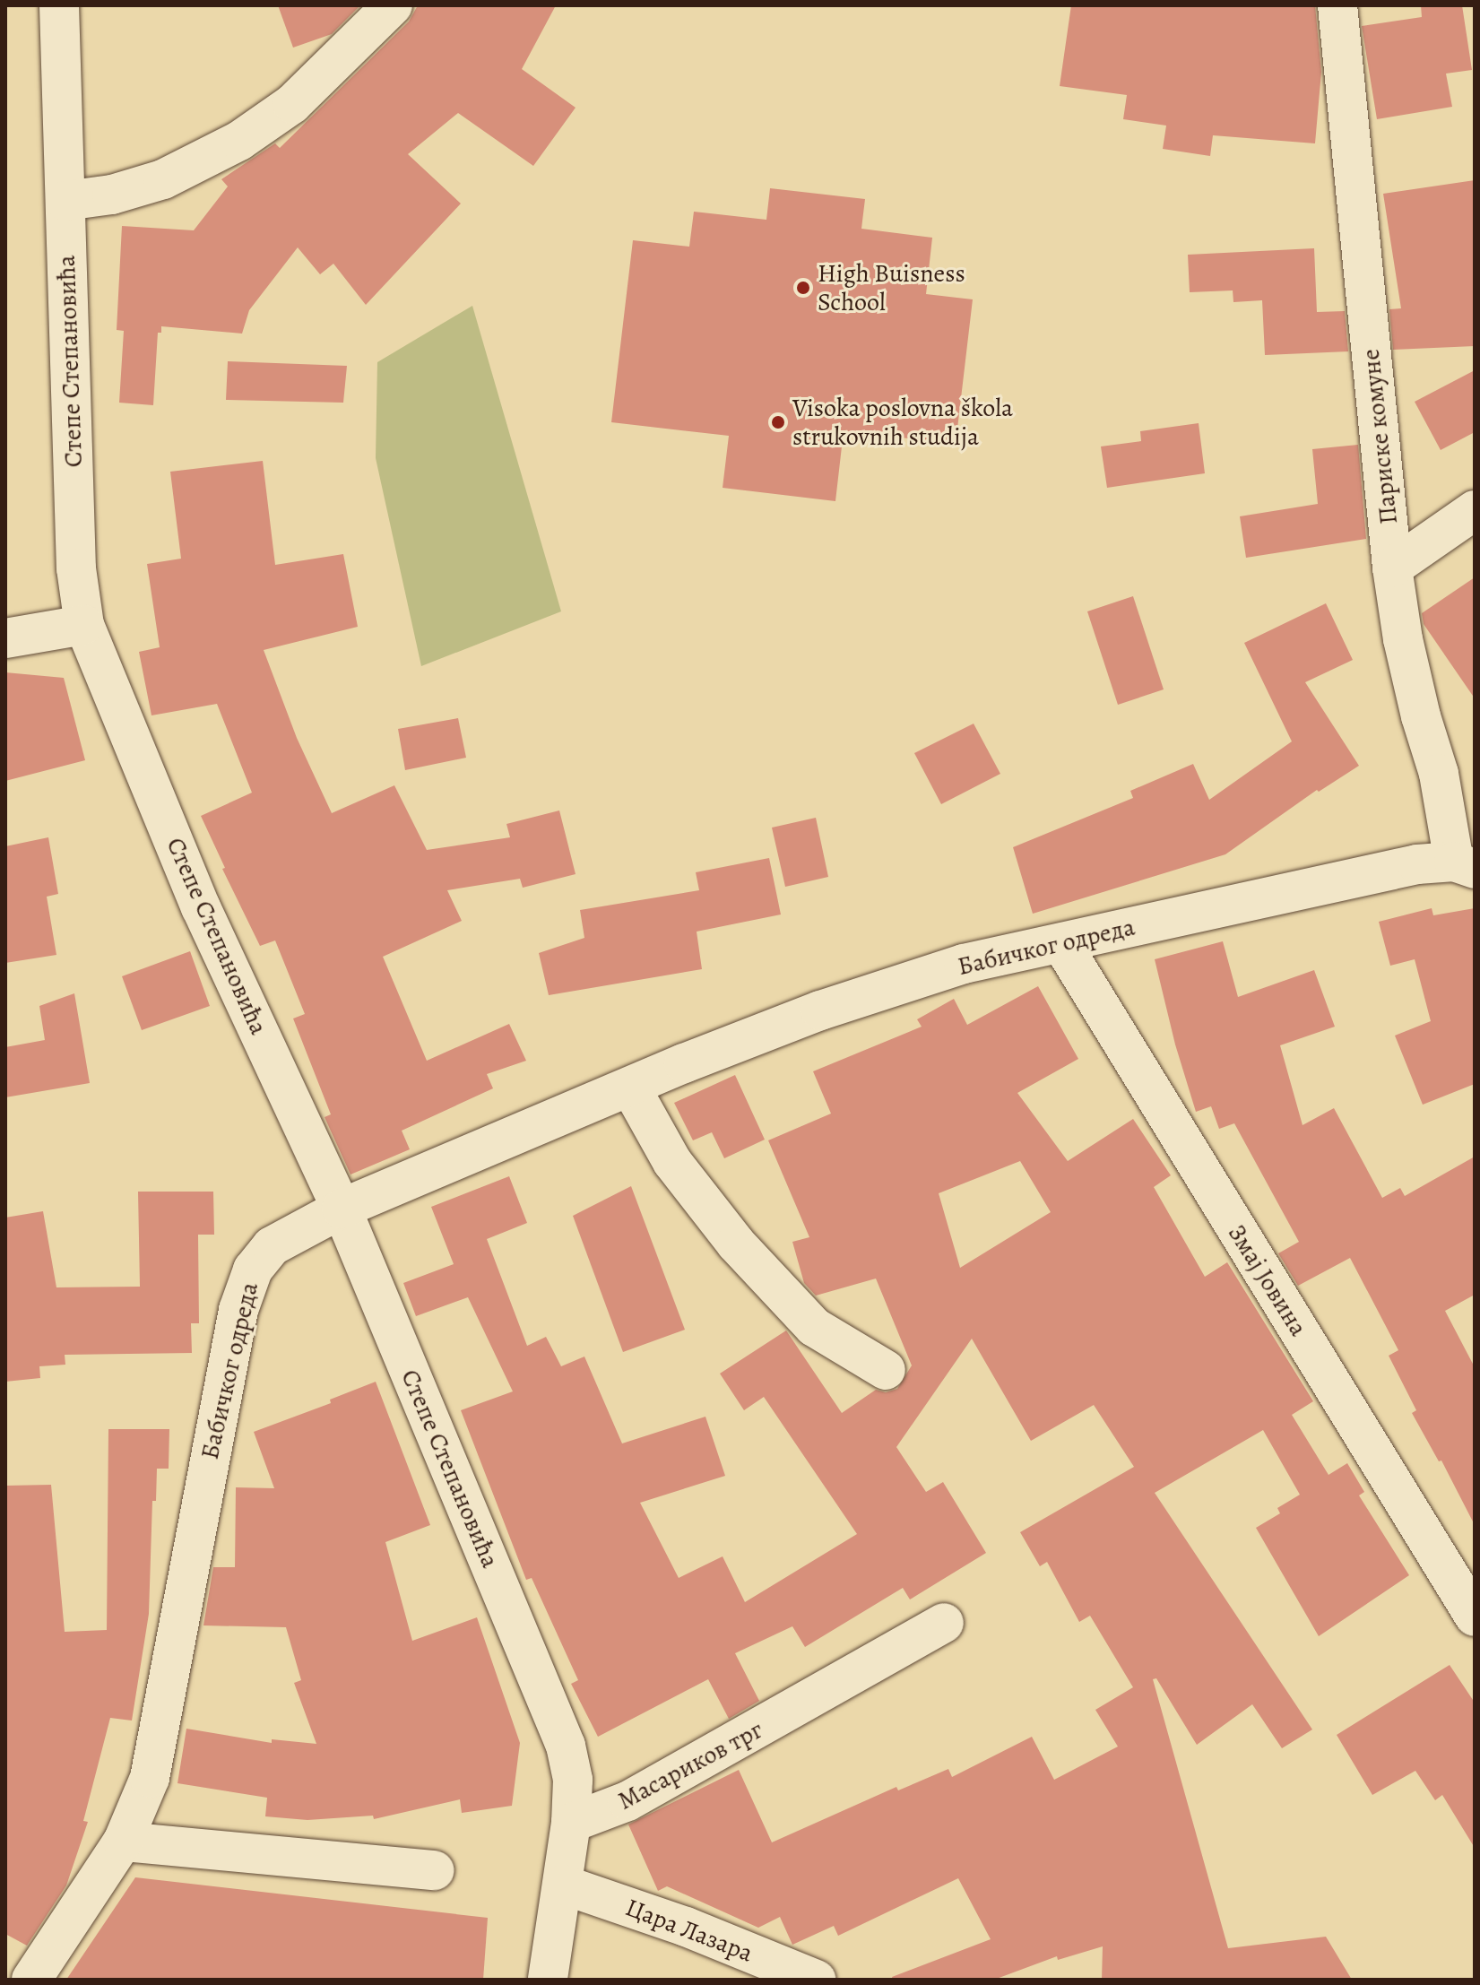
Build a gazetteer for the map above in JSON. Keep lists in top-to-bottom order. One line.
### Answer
{"streets":{"street":["Степе Степановића","Париске комуне","Бабичког одреда","Змај Јовина","Масариков трг","Цара Лазара"]},"crossings":[["Степе Степановића","Бабичког одреда"],["Степе Степановића","Масариков трг"],["Париске комуне","Бабичког одреда"],["Бабичког одреда","Змај Јовина"]],"places":["High Buisness School","Visoka poslovna škola strukovnih studija"]}
